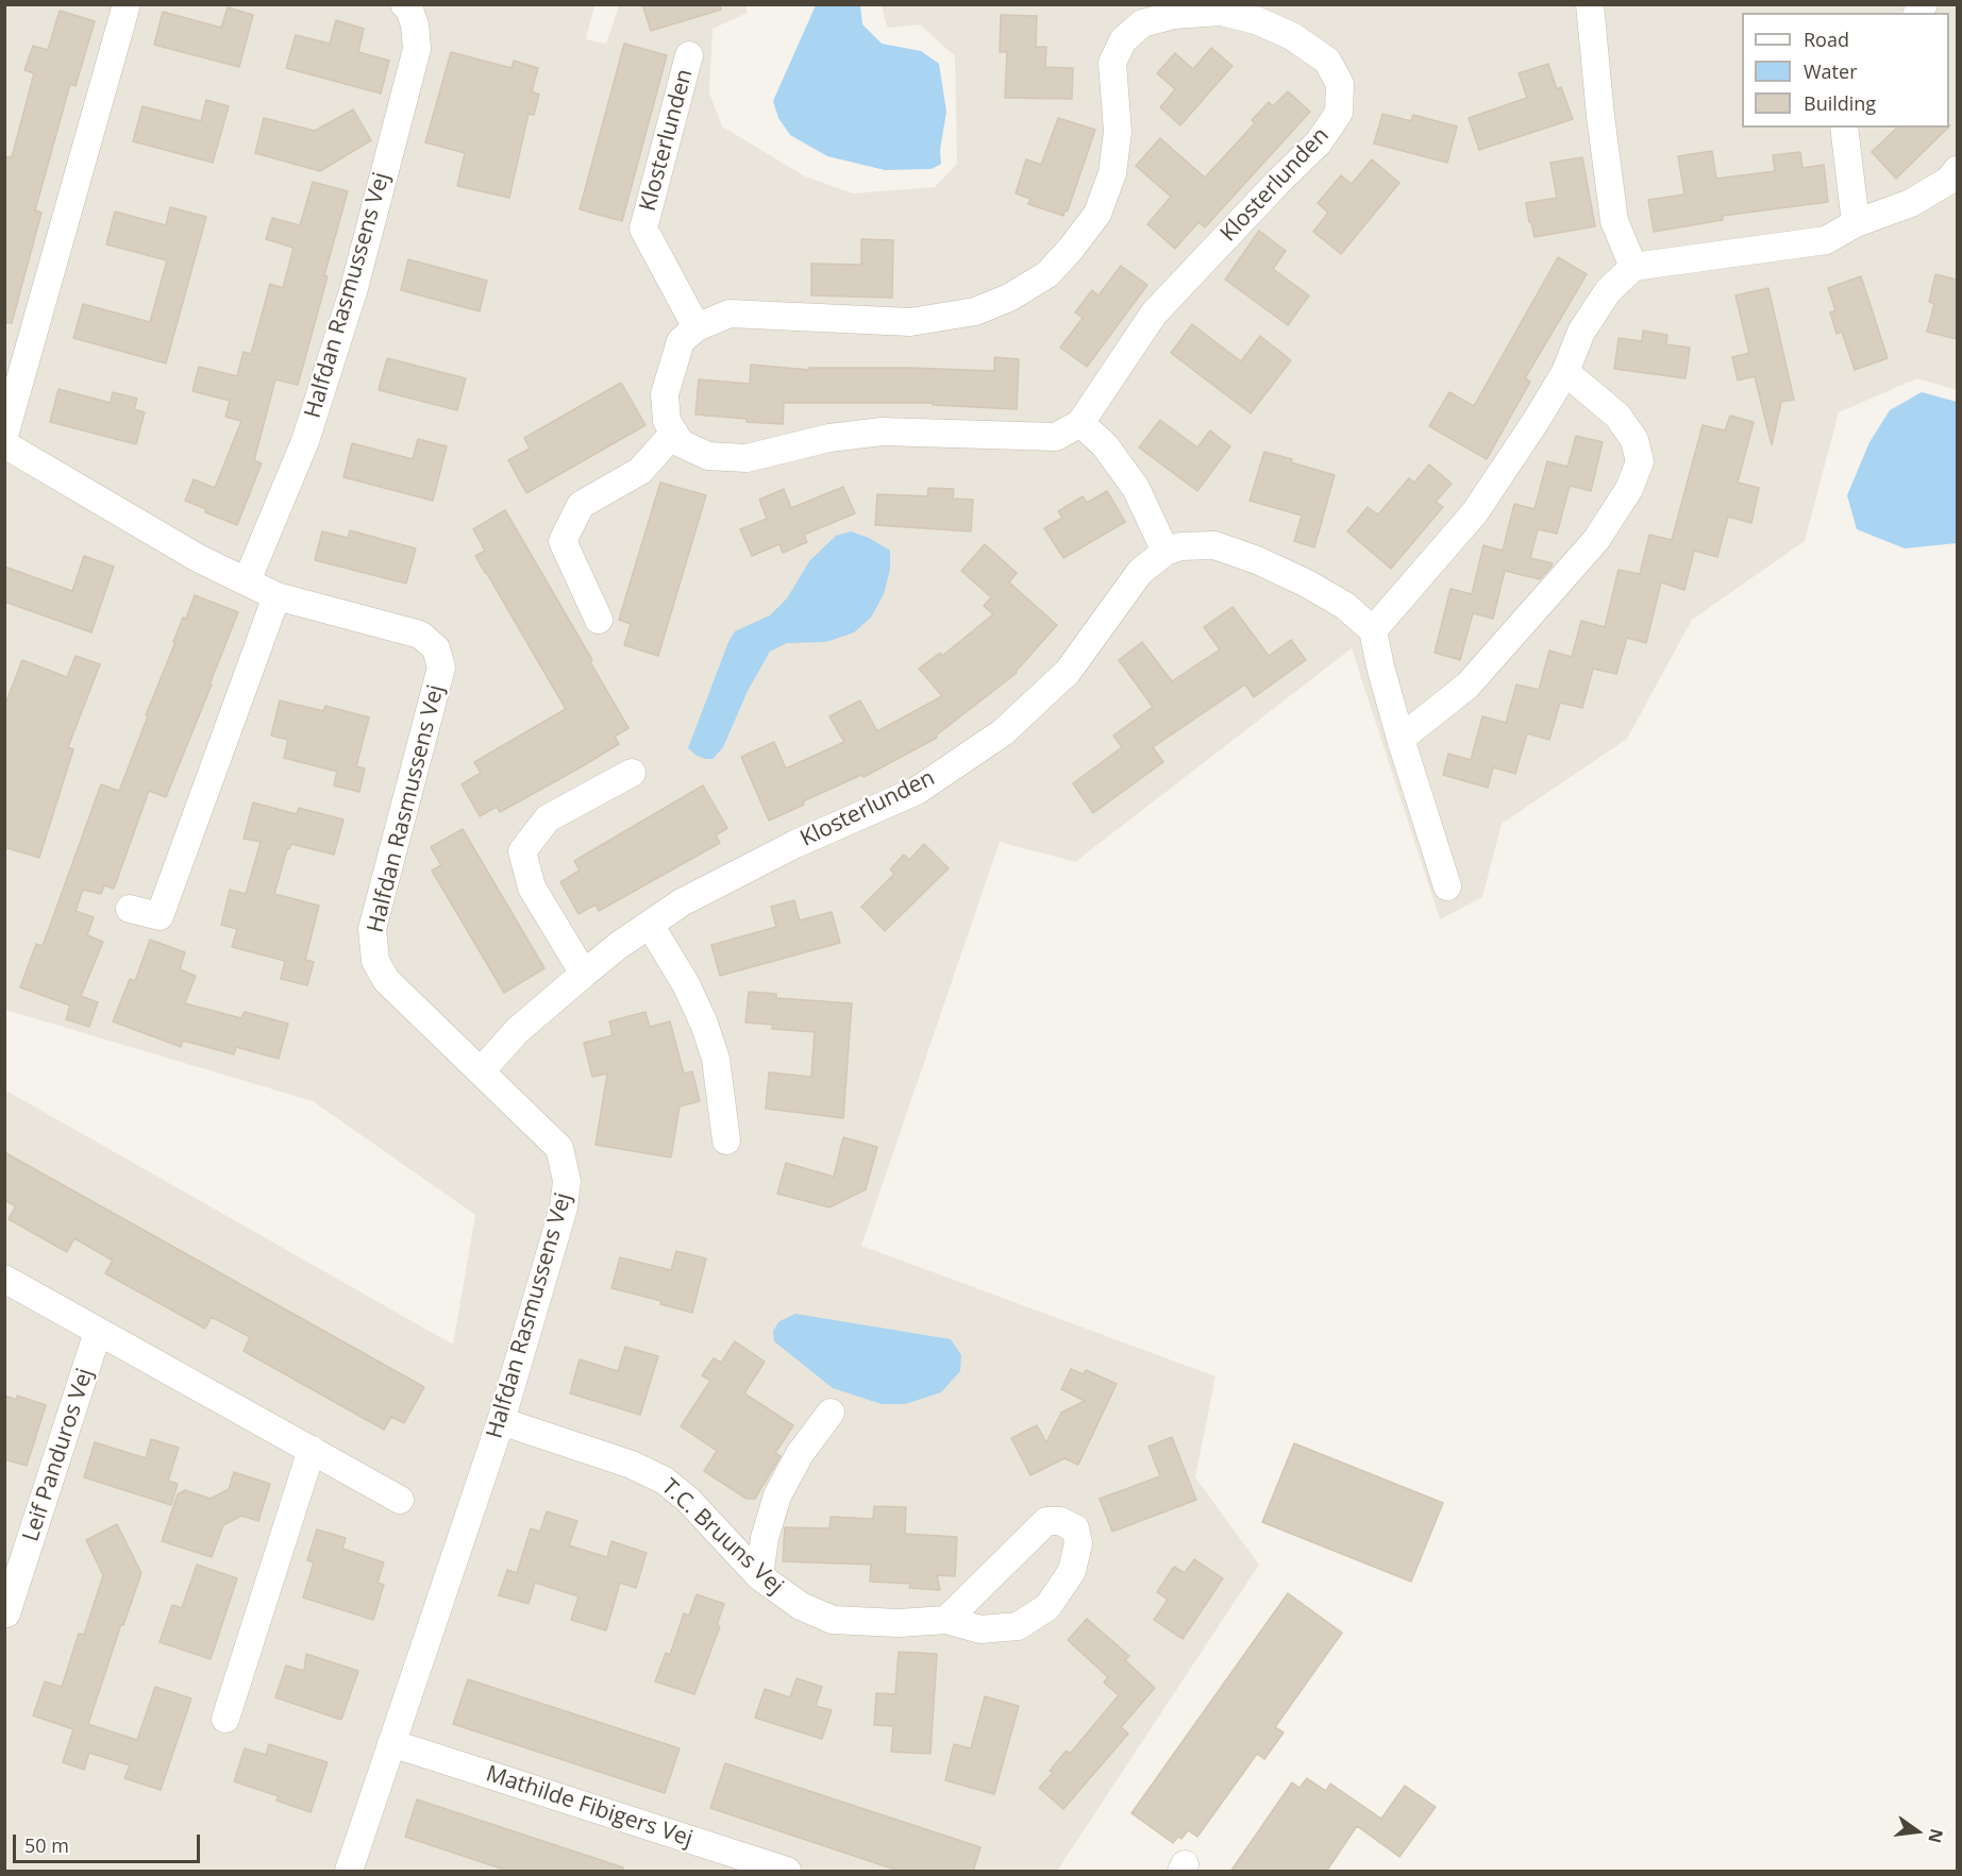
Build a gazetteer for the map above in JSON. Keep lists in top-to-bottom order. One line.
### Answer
{"streets":{"street":["Klosterlunden","Halfdan Rasmussens Vej","Leif Panduros Vej","T.C. Bruuns Vej","Mathilde Fibigers Vej"]},"crossings":[["Klosterlunden","Halfdan Rasmussens Vej"],["Halfdan Rasmussens Vej","T.C. Bruuns Vej"],["Halfdan Rasmussens Vej","Mathilde Fibigers Vej"]],"legend":["Road","Water","Building"],"scale_bar":"50 m","north":"right"}
